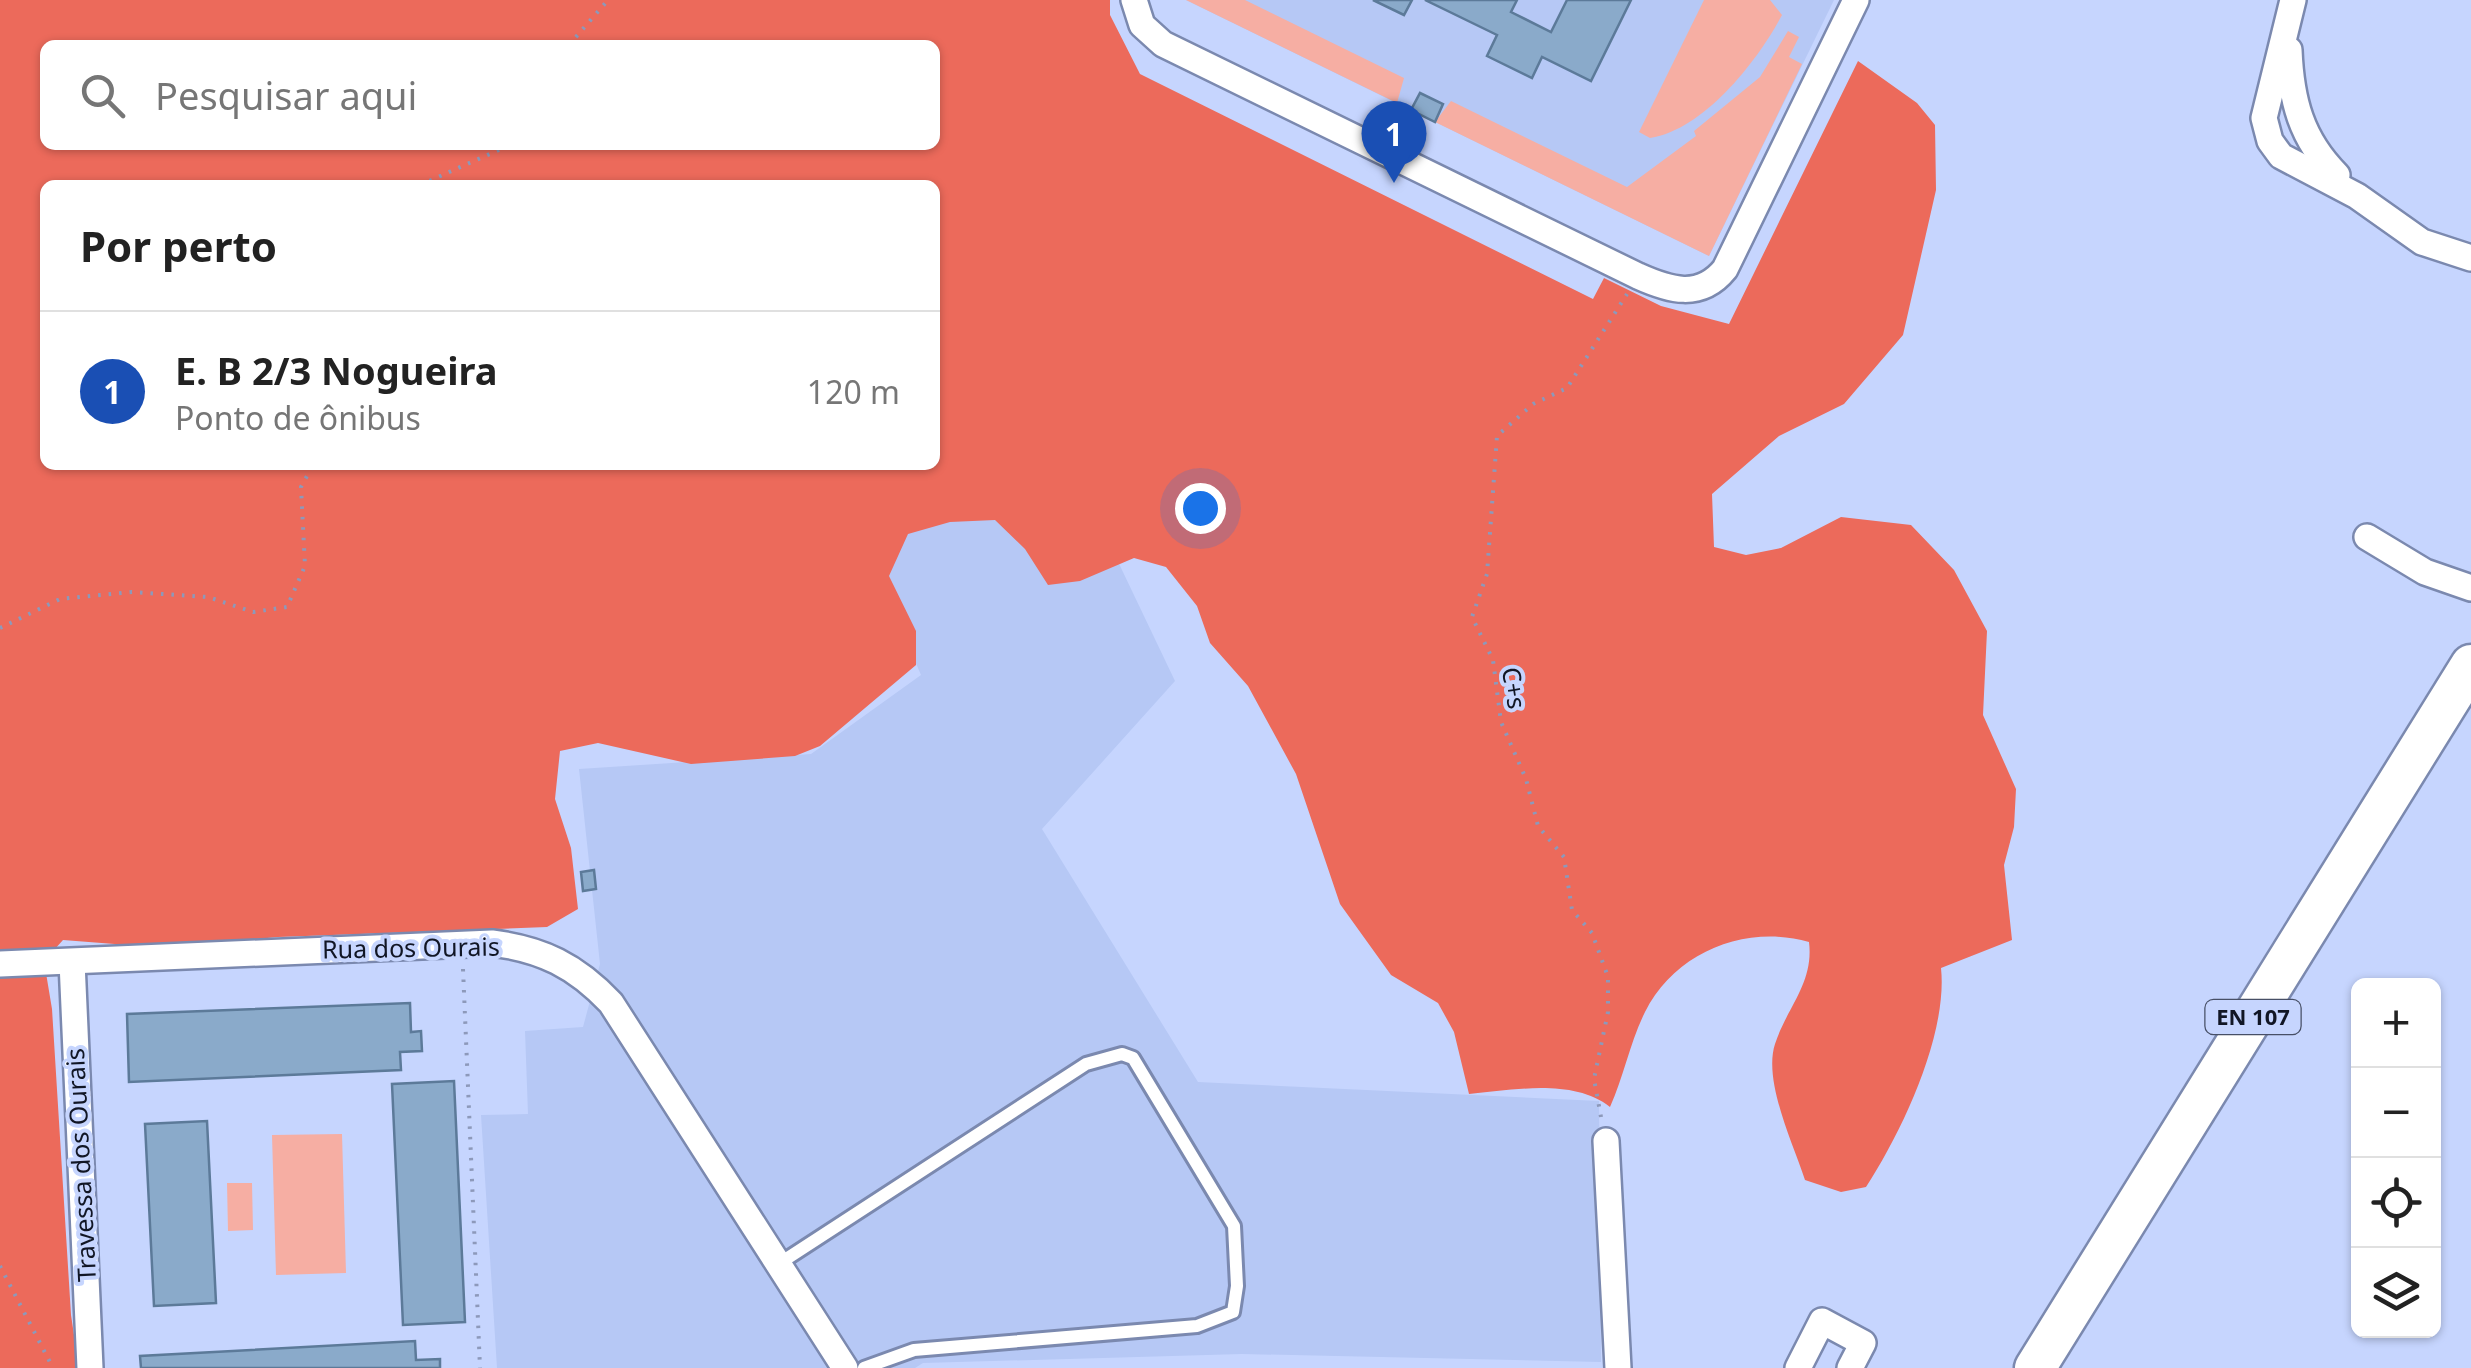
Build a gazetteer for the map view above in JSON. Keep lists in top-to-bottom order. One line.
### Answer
{"streets":{"main road":["EN 107"],"street":["Rua dos Ourais","Travessa dos Ourais"],"path":["C+s"]},"crossings":[["Rua dos Ourais","Travessa dos Ourais"]],"page":{"search":"Pesquisar aqui","pins":"1","heading":"Por perto","list":[{"mark":"1","name":"E. B 2/3 Nogueira","note":"Ponto de ônibus","value":"120 m"}],"map_buttons":["+","−"]}}
